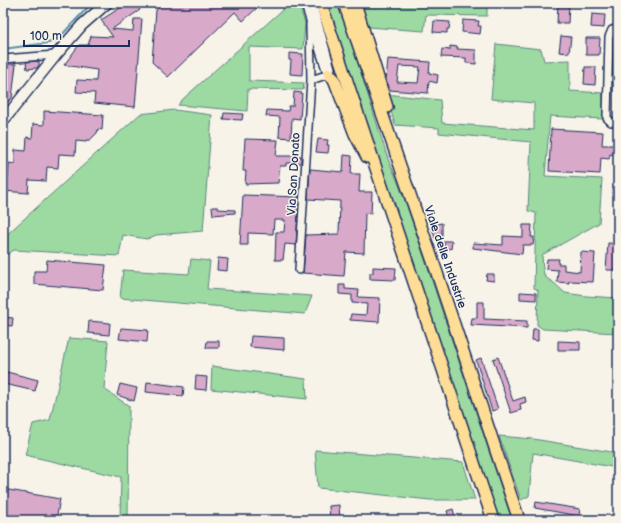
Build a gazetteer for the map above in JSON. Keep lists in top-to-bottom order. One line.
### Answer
{"streets":{"main road":["Viale delle Industrie"],"street":["Via San Donato"]},"scale_bar":"100 m"}
